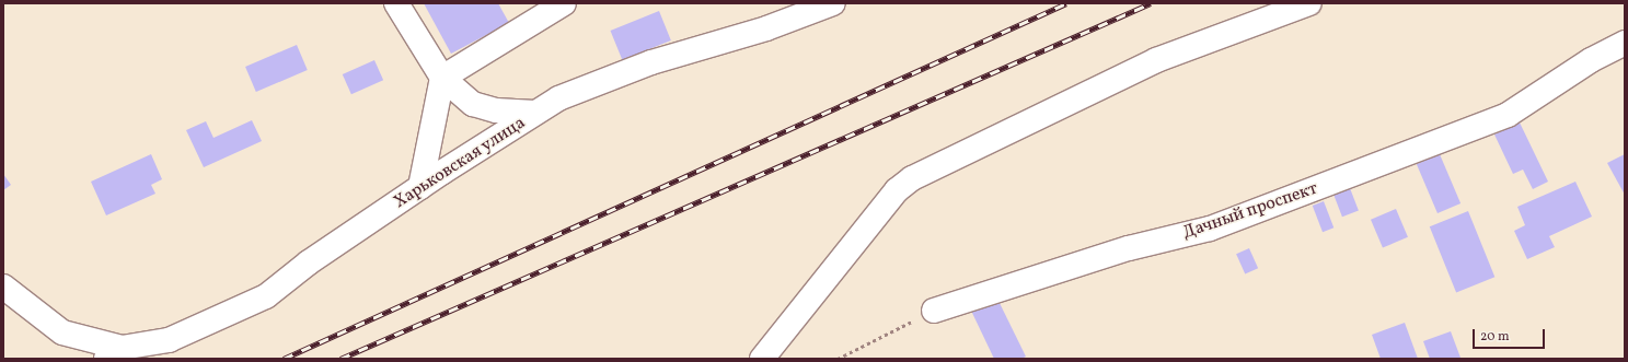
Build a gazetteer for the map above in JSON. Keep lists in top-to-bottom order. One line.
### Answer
{"streets":{"street":["Харьковская улица","Дачный проспект"]},"scale_bar":"20 m"}
